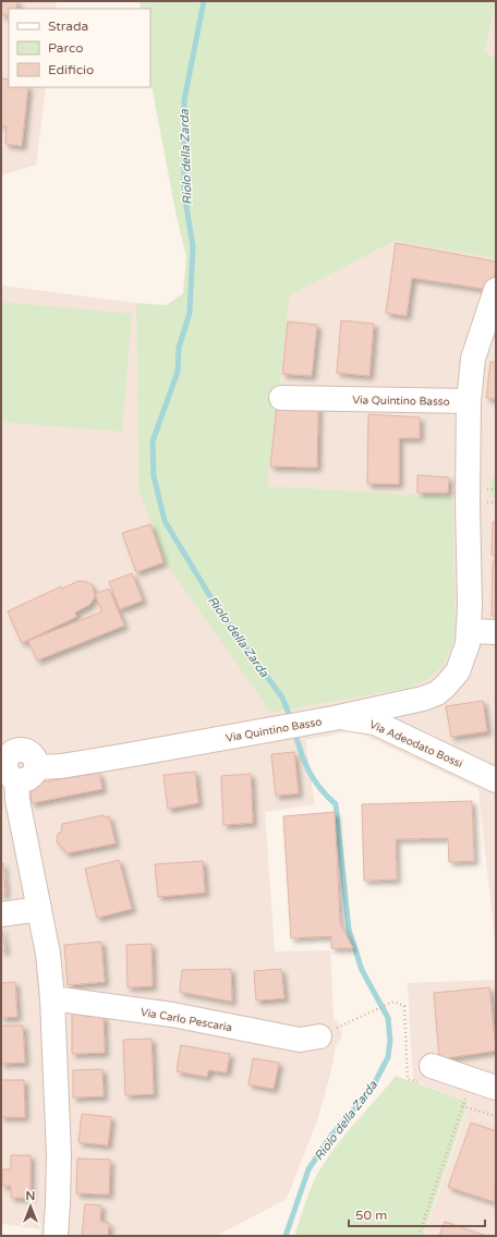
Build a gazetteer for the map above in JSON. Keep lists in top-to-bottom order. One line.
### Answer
{"streets":{"street":["Via Quintino Basso","Via Adeodato Bossi","Via Carlo Pescaria"]},"crossings":[["Via Quintino Basso","Via Adeodato Bossi"]],"water":["Riolo della Zarda"],"legend":["Strada","Parco","Edificio"],"scale_bar":"50 m","north":"top"}
